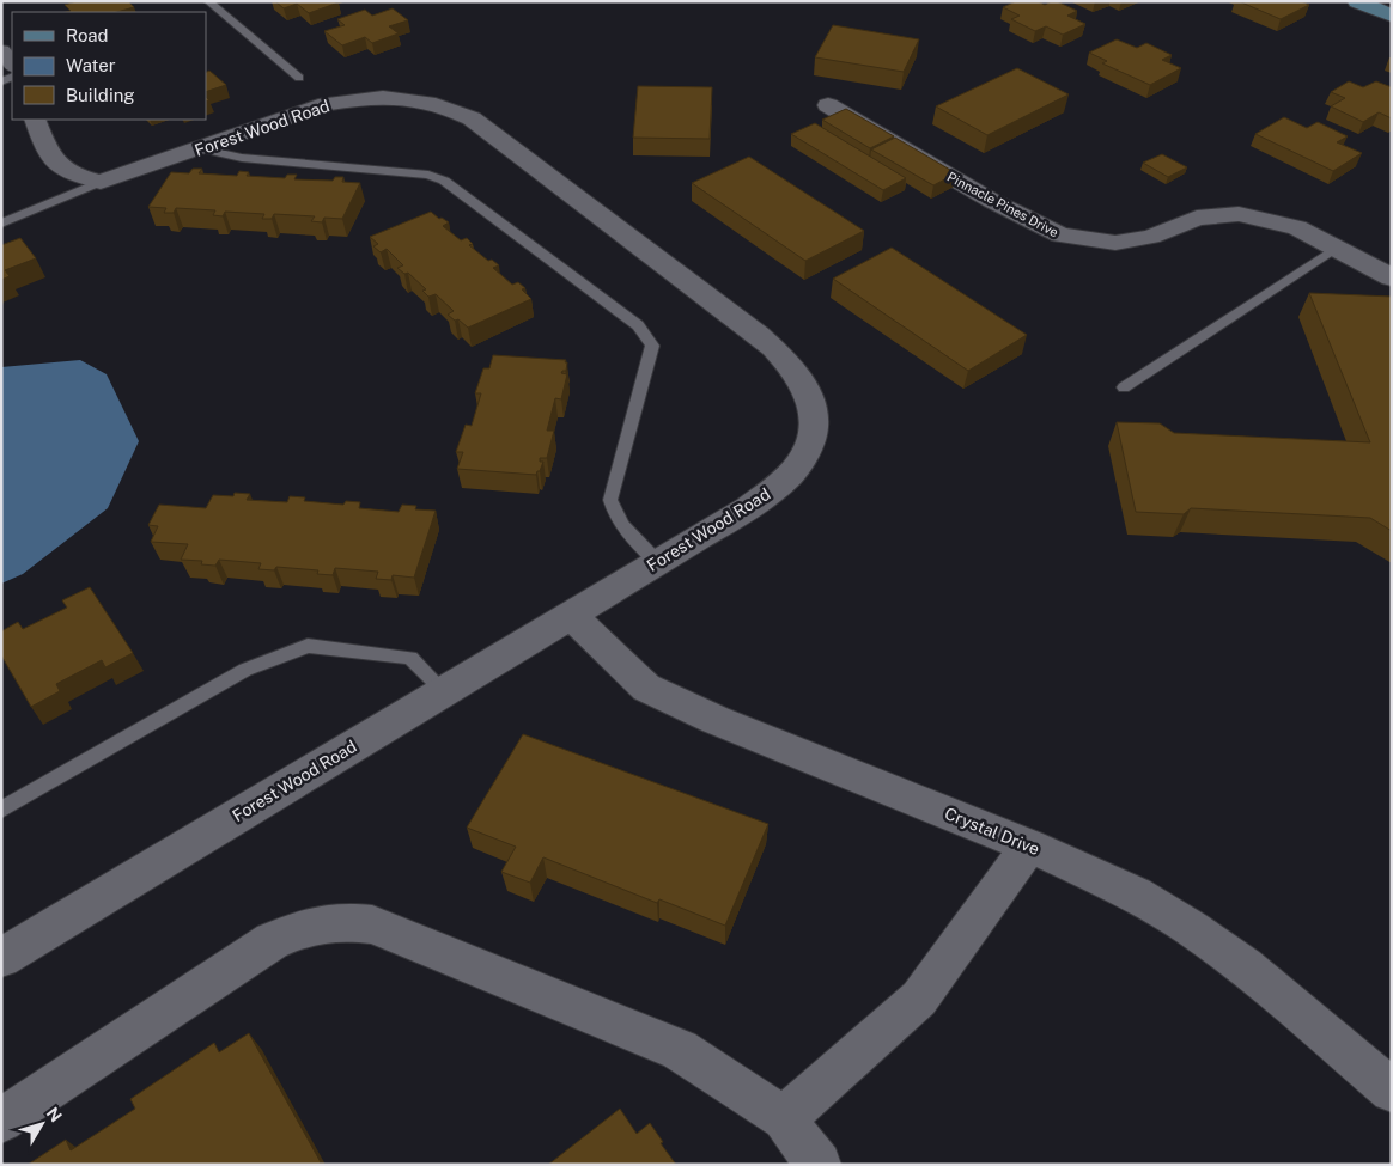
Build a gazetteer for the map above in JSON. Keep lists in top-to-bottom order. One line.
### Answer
{"streets":{"street":["Forest Wood Road","Pinnacle Pines Drive","Crystal Drive"]},"crossings":[["Forest Wood Road","Crystal Drive"]],"legend":["Road","Water","Building"],"north":"top right"}
